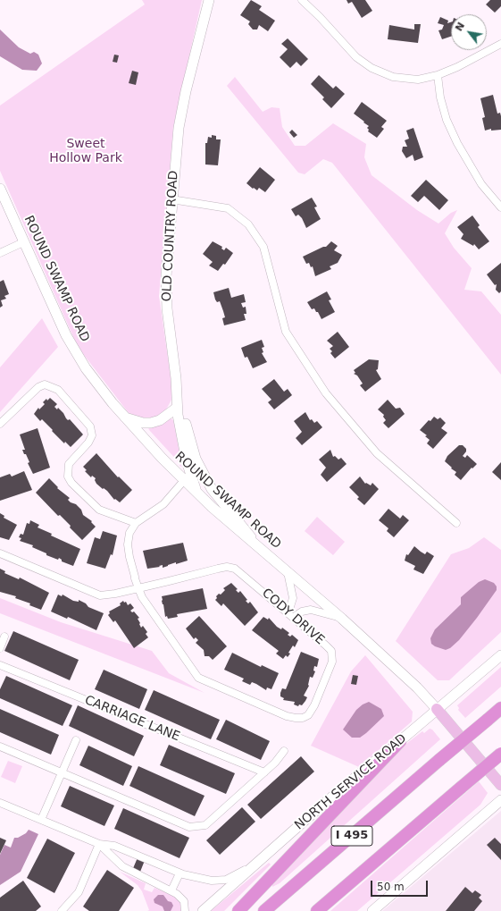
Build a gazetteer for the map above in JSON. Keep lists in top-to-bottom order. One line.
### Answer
{"streets":{"highway":["I 495"],"main road":["OLD COUNTRY ROAD","ROUND SWAMP ROAD","NORTH SERVICE ROAD"],"street":["CODY DRIVE","CARRIAGE LANE"]},"crossings":[["OLD COUNTRY ROAD","ROUND SWAMP ROAD"],["ROUND SWAMP ROAD","NORTH SERVICE ROAD"]],"parks":["Sweet Hollow Park"],"scale_bar":"50 m","north":"top left"}
